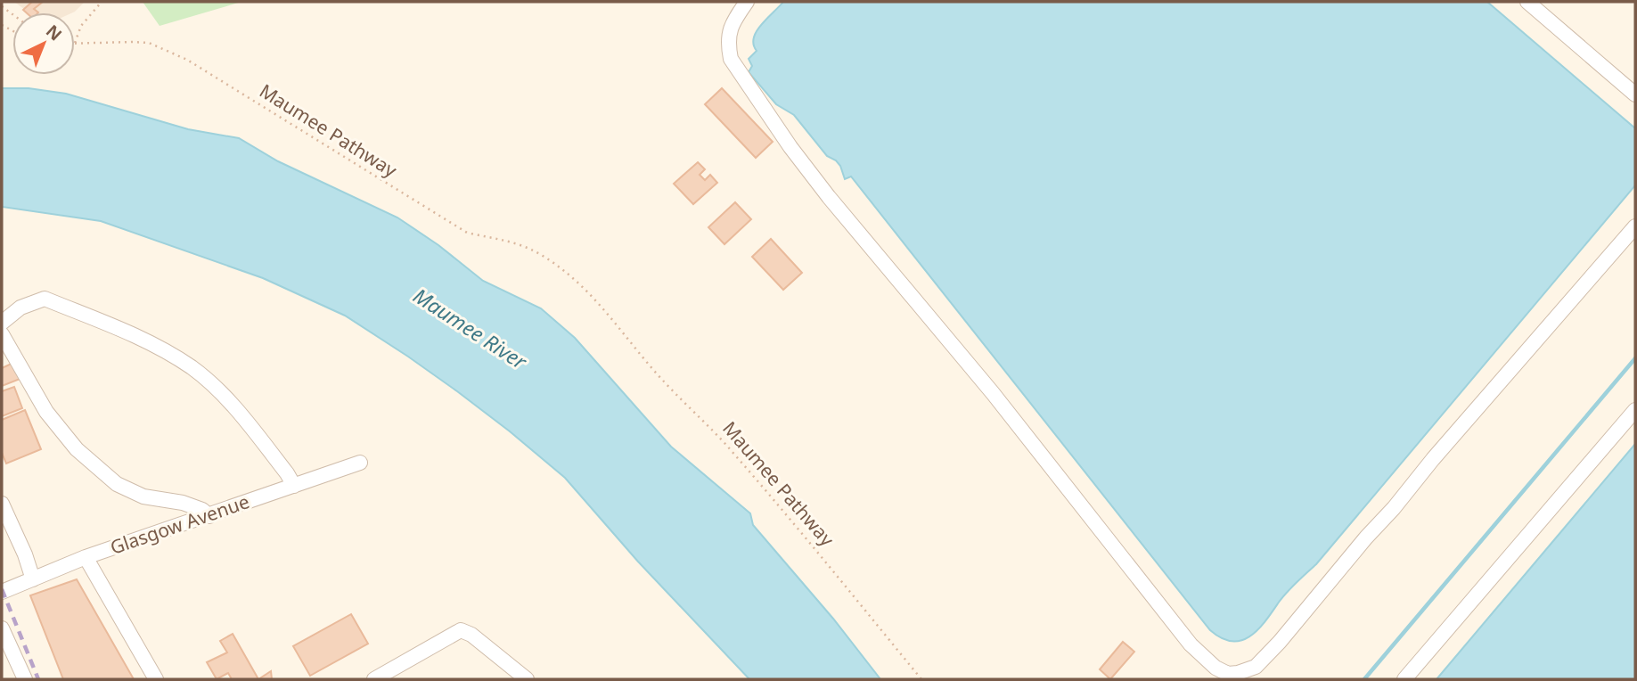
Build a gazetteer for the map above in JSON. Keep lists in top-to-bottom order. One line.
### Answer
{"streets":{"street":["Glasgow Avenue"],"path":["Maumee Pathway"]},"water":["Maumee River"],"north":"top right"}
